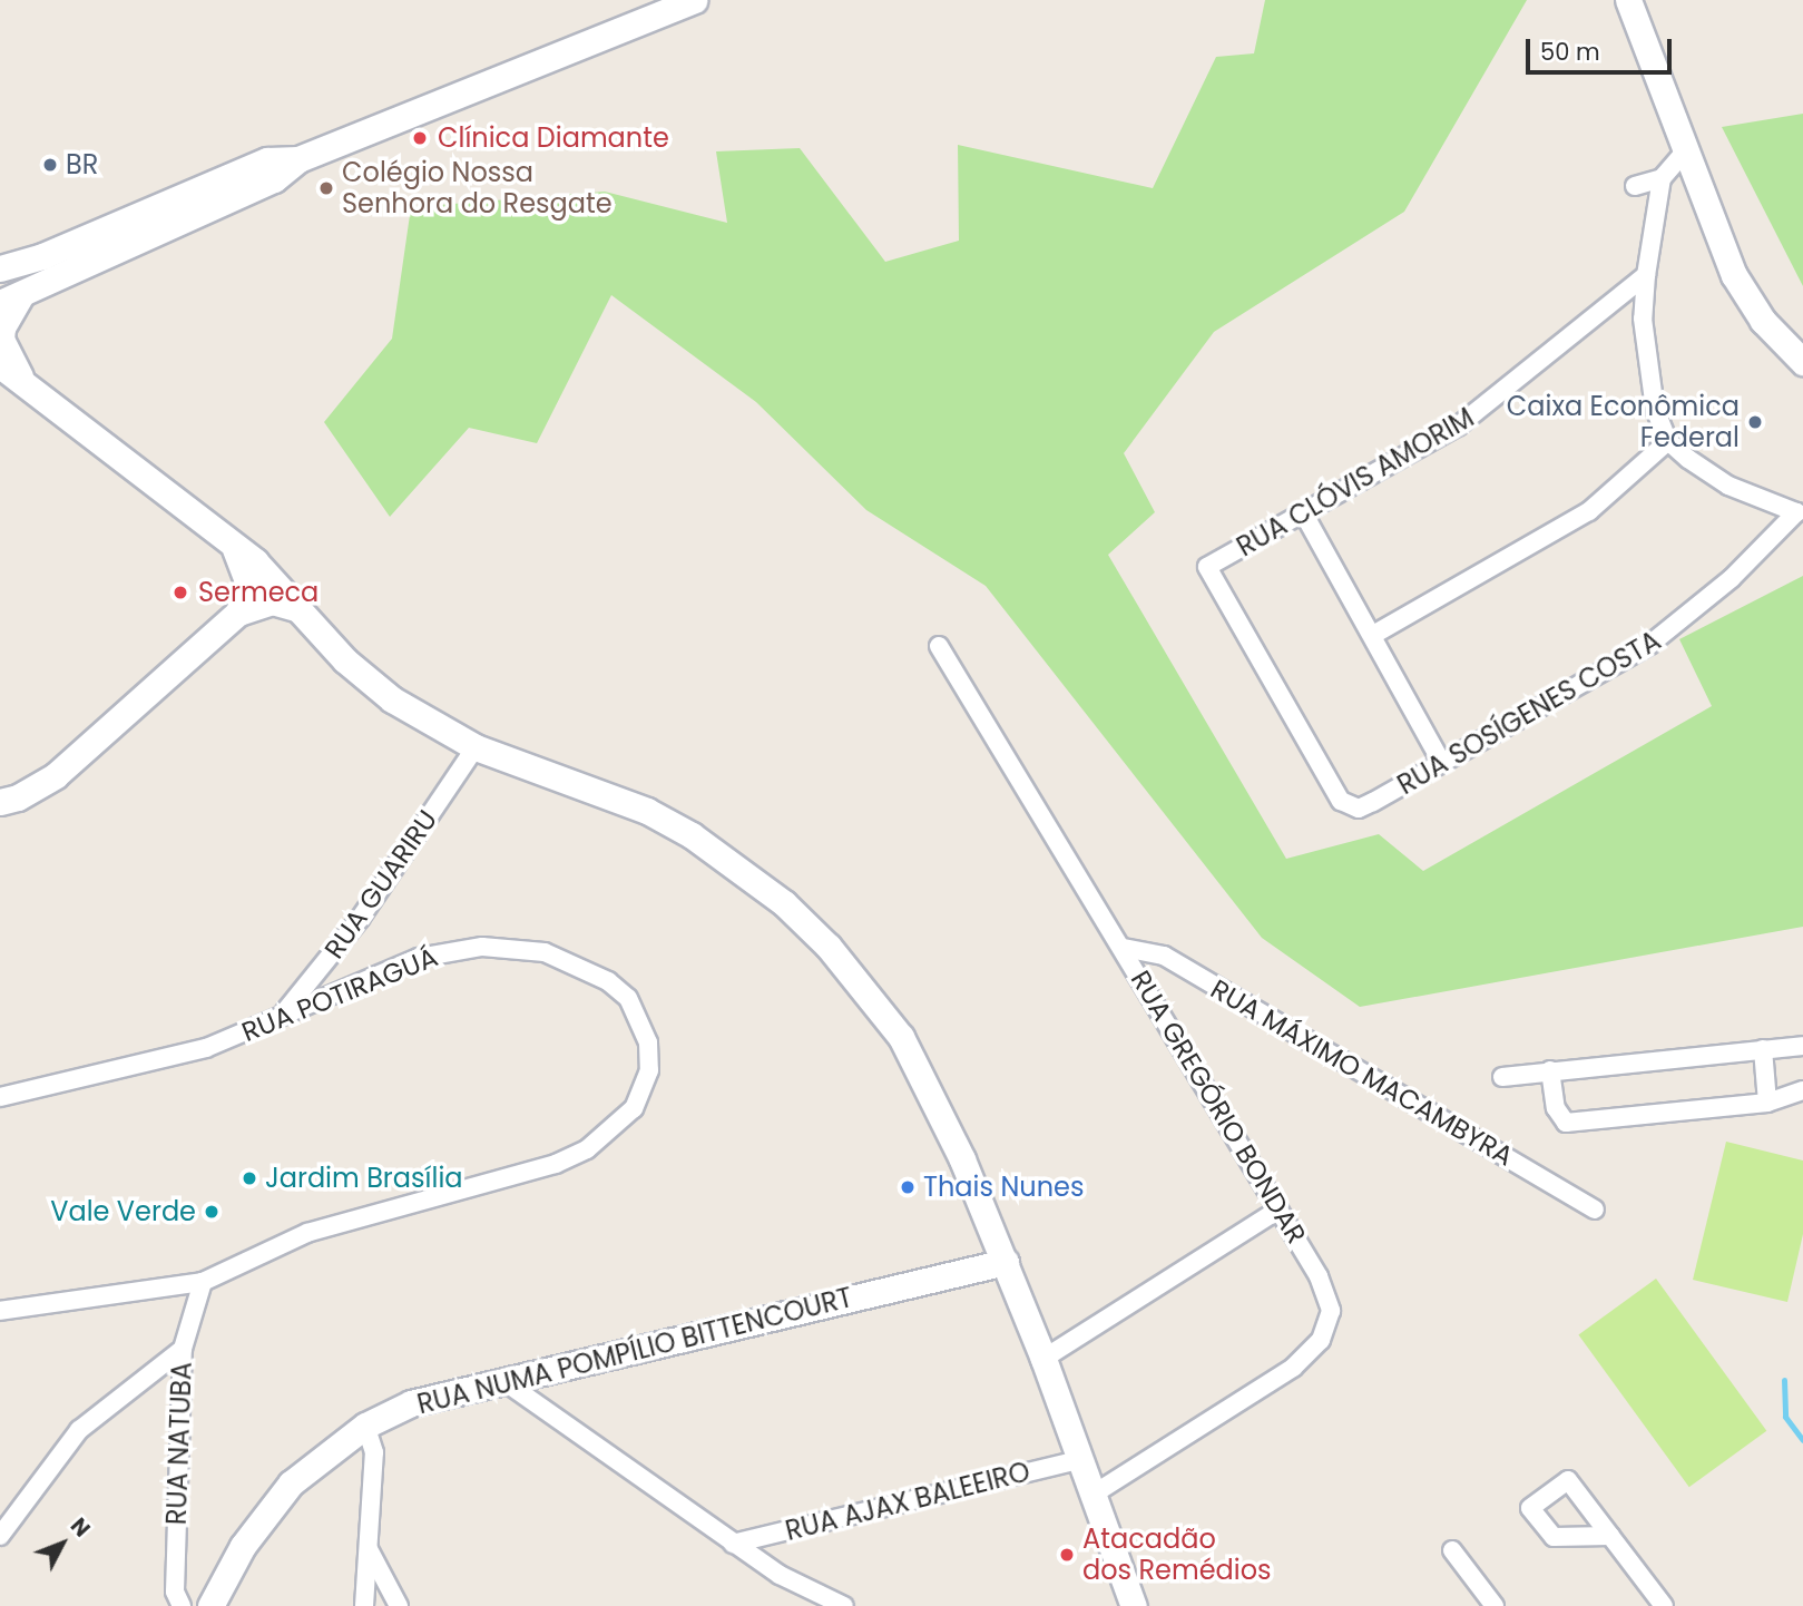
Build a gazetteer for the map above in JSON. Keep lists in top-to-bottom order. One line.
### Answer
{"streets":{"main road":["RUA NUMA POMPÍLIO BITTENCOURT"],"street":["RUA CLÓVIS AMORIM","RUA SOSÍGENES COSTA","RUA GUARIRU","RUA POTIRAGUÁ","RUA MÁXIMO MACAMBYRA","RUA GREGÓRIO BONDAR","RUA NATUBA","RUA AJAX BALEEIRO"]},"crossings":[["RUA CLÓVIS AMORIM","RUA SOSÍGENES COSTA"],["RUA GUARIRU","RUA POTIRAGUÁ"],["RUA POTIRAGUÁ","RUA NATUBA"],["RUA MÁXIMO MACAMBYRA","RUA GREGÓRIO BONDAR"]],"places":["Clínica Diamante","BR","Colégio Nossa Senhora do Resgate","Caixa Econômica Federal","Sermeca","Jardim Brasília","Thais Nunes","Vale Verde","Atacadão dos Remédios"],"scale_bar":"50 m","north":"top right"}
